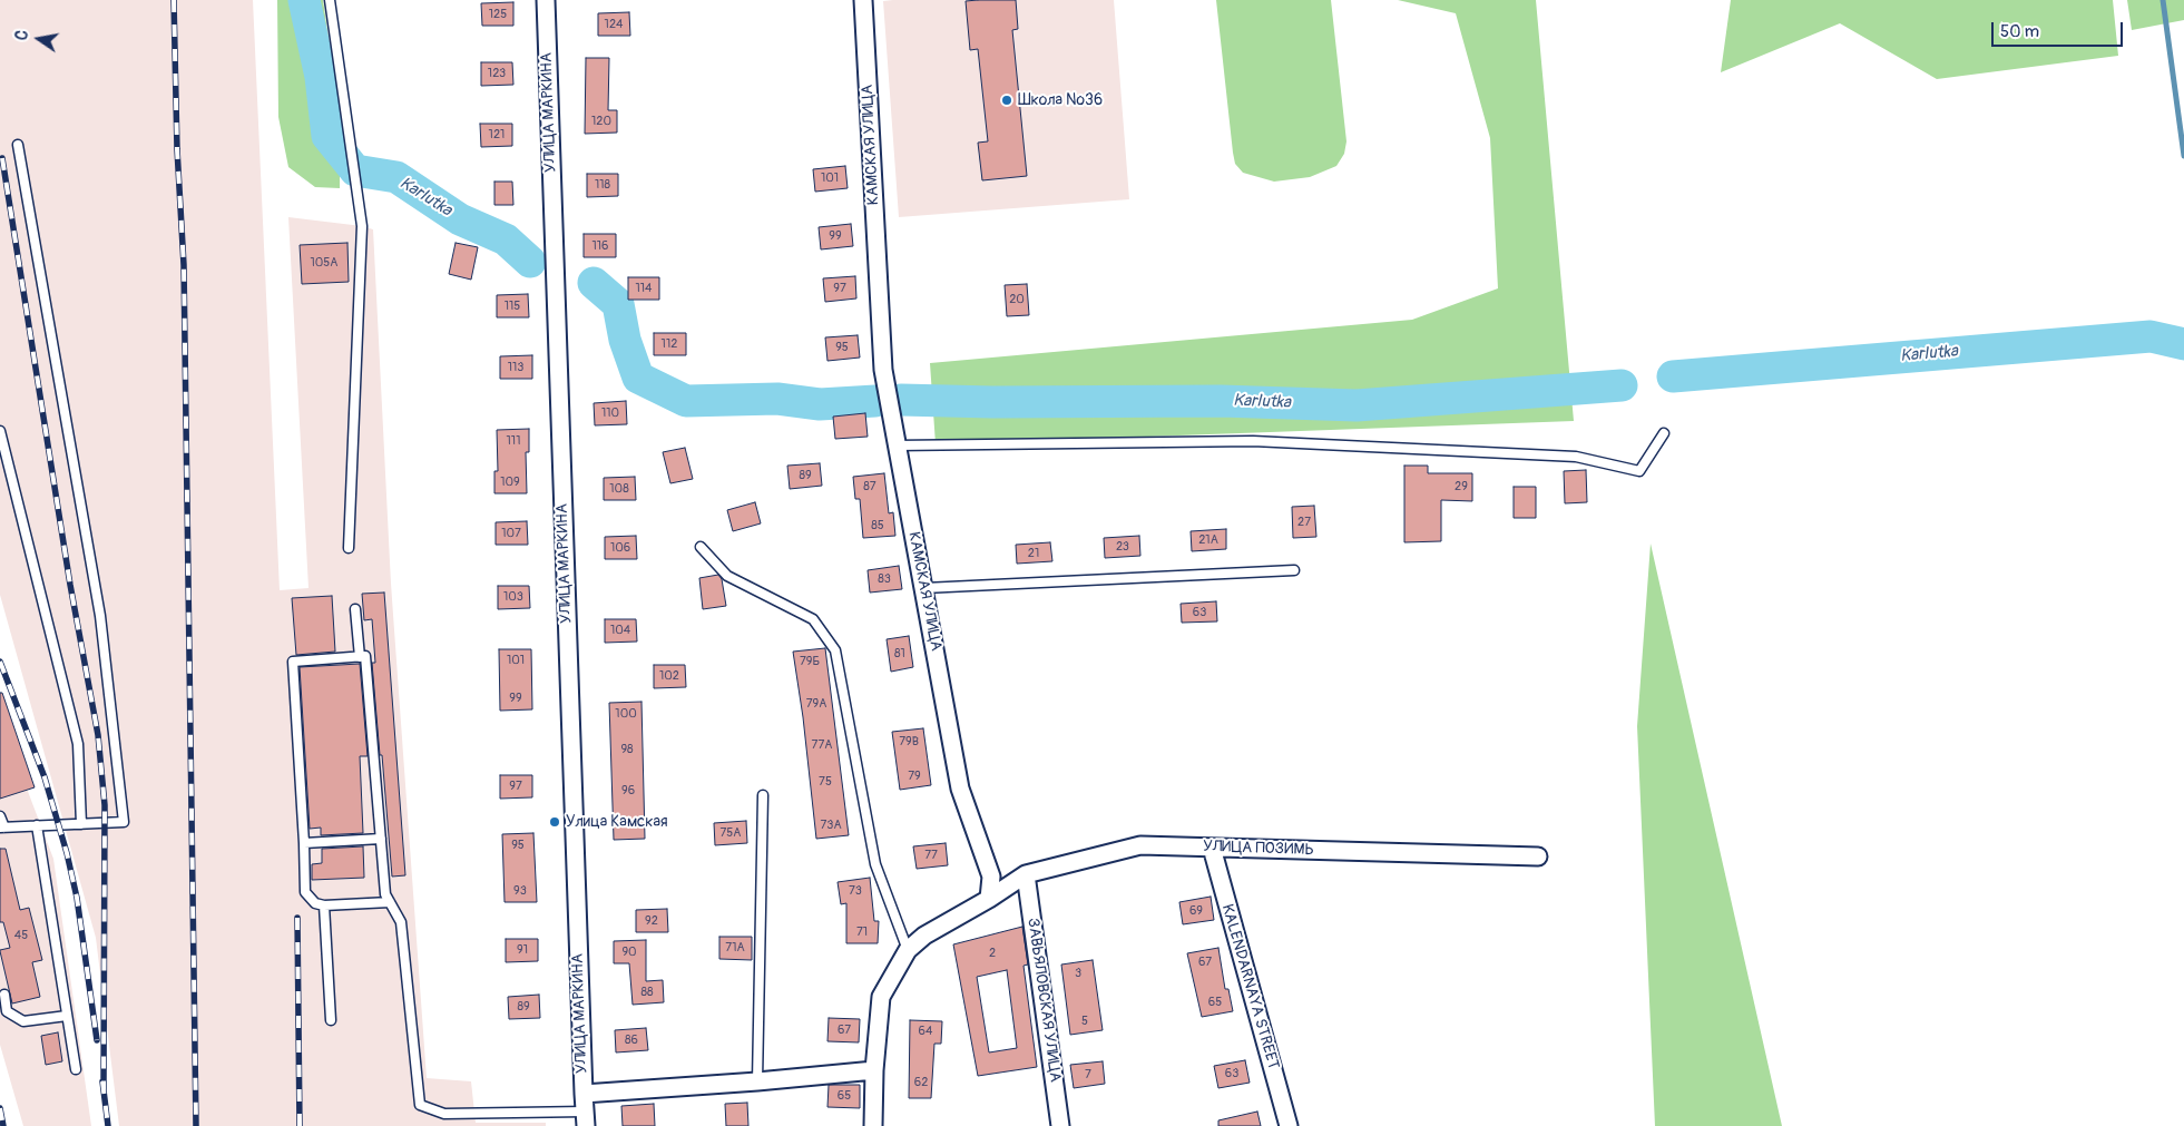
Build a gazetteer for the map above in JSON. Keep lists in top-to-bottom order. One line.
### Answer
{"streets":{"street":["УЛИЦА МАРКИНА","КАМСКАЯ УЛИЦА","УЛИЦА ПОЗИМЬ","KALENDARNAYA STREET","ЗАВЬЯЛОВСКАЯ УЛИЦА"]},"crossings":[["КАМСКАЯ УЛИЦА","УЛИЦА ПОЗИМЬ"],["УЛИЦА ПОЗИМЬ","KALENDARNAYA STREET"],["УЛИЦА ПОЗИМЬ","ЗАВЬЯЛОВСКАЯ УЛИЦА"]],"water":["Karlutka"],"places":["Школа №36","Улица Камская"],"house_numbers":["125","124","123","120","121","101","118","99","116","105А","114","97","20","115","112","95","113","110","111","89","109","87","29","108","27","85","107","21А","23","106","21","83","103","63","104","81","101","79Б","102","99","79А","100","79В","77А","98","79","75","97","96","73А","75А","95","77","93","73","69","92","71","45","71А","91","90","2","67","3","88","65","89","5","67","64","86","63","7","62","65"],"scale_bar":"50 m","north":"left"}
